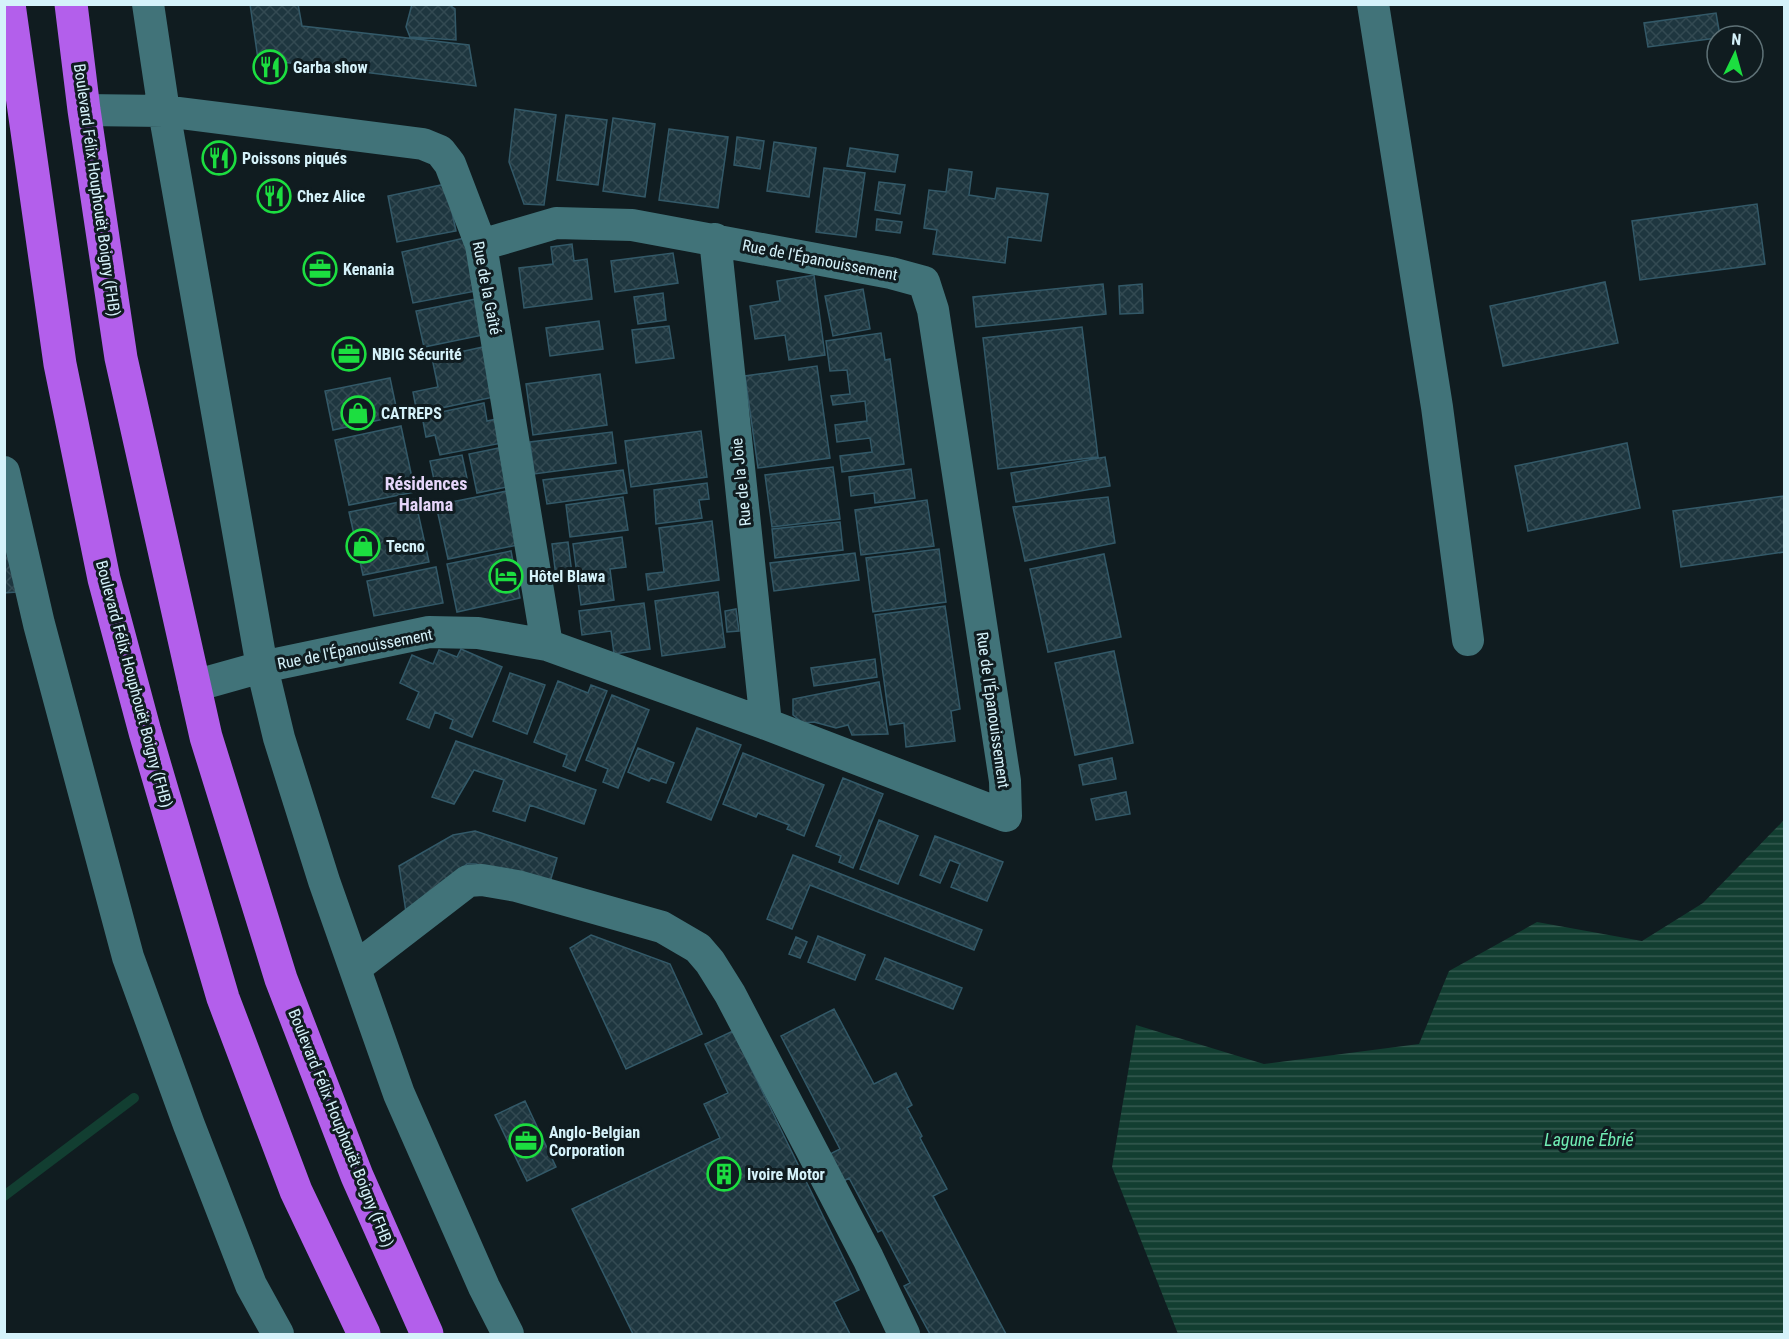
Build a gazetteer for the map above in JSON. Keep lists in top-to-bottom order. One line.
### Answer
{"streets":{"highway":["Boulevard Félix Houphouët Boigny (FHB)"],"street":["Rue de l'Épanouissement","Rue de la Gaîté","Rue de la Joie"]},"crossings":[["Boulevard Félix Houphouët Boigny (FHB)","Rue de l'Épanouissement"],["Boulevard Félix Houphouët Boigny (FHB)","Rue de la Gaîté"],["Rue de l'Épanouissement","Rue de la Gaîté"],["Rue de l'Épanouissement","Rue de la Joie"]],"districts":["Résidences Halama"],"water":["Lagune Ébrié"],"places":{"restaurant":["Garba show","Poissons piqués","Chez Alice"],"office":["Kenania","NBIG Sécurité","Anglo-Belgian Corporation"],"shop":["CATREPS","Tecno"],"hotel":["Hôtel Blawa"],"building":["Ivoire Motor"]},"north":"top"}
